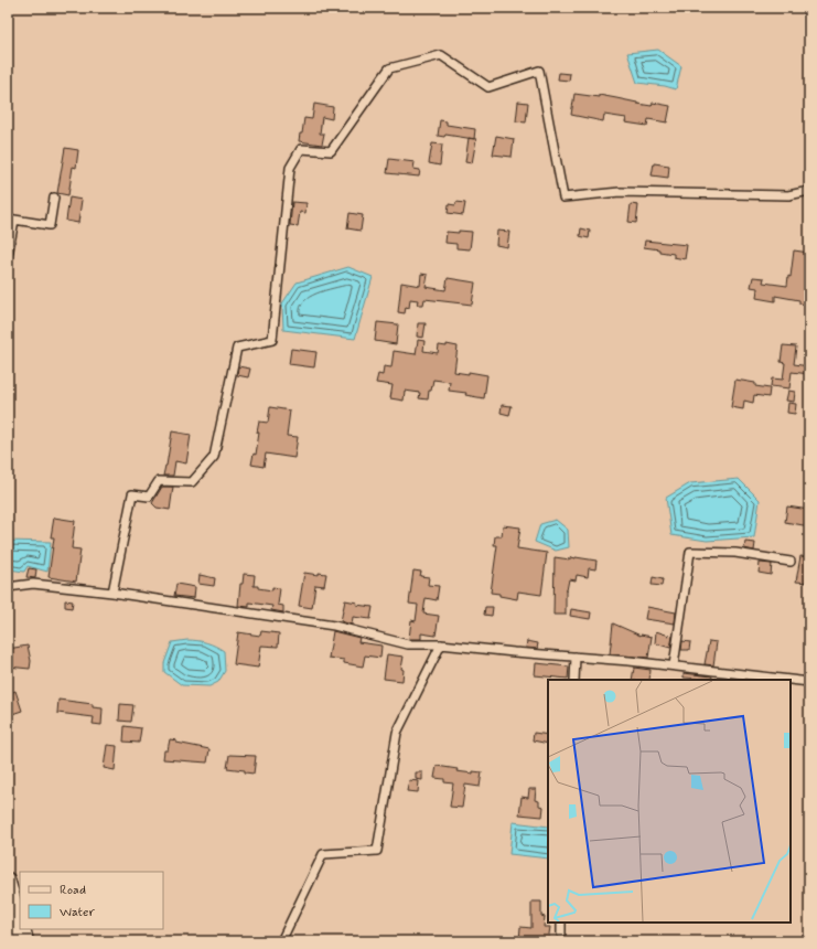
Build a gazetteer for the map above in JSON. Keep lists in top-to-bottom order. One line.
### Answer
{"legend":["Road","Water"]}
